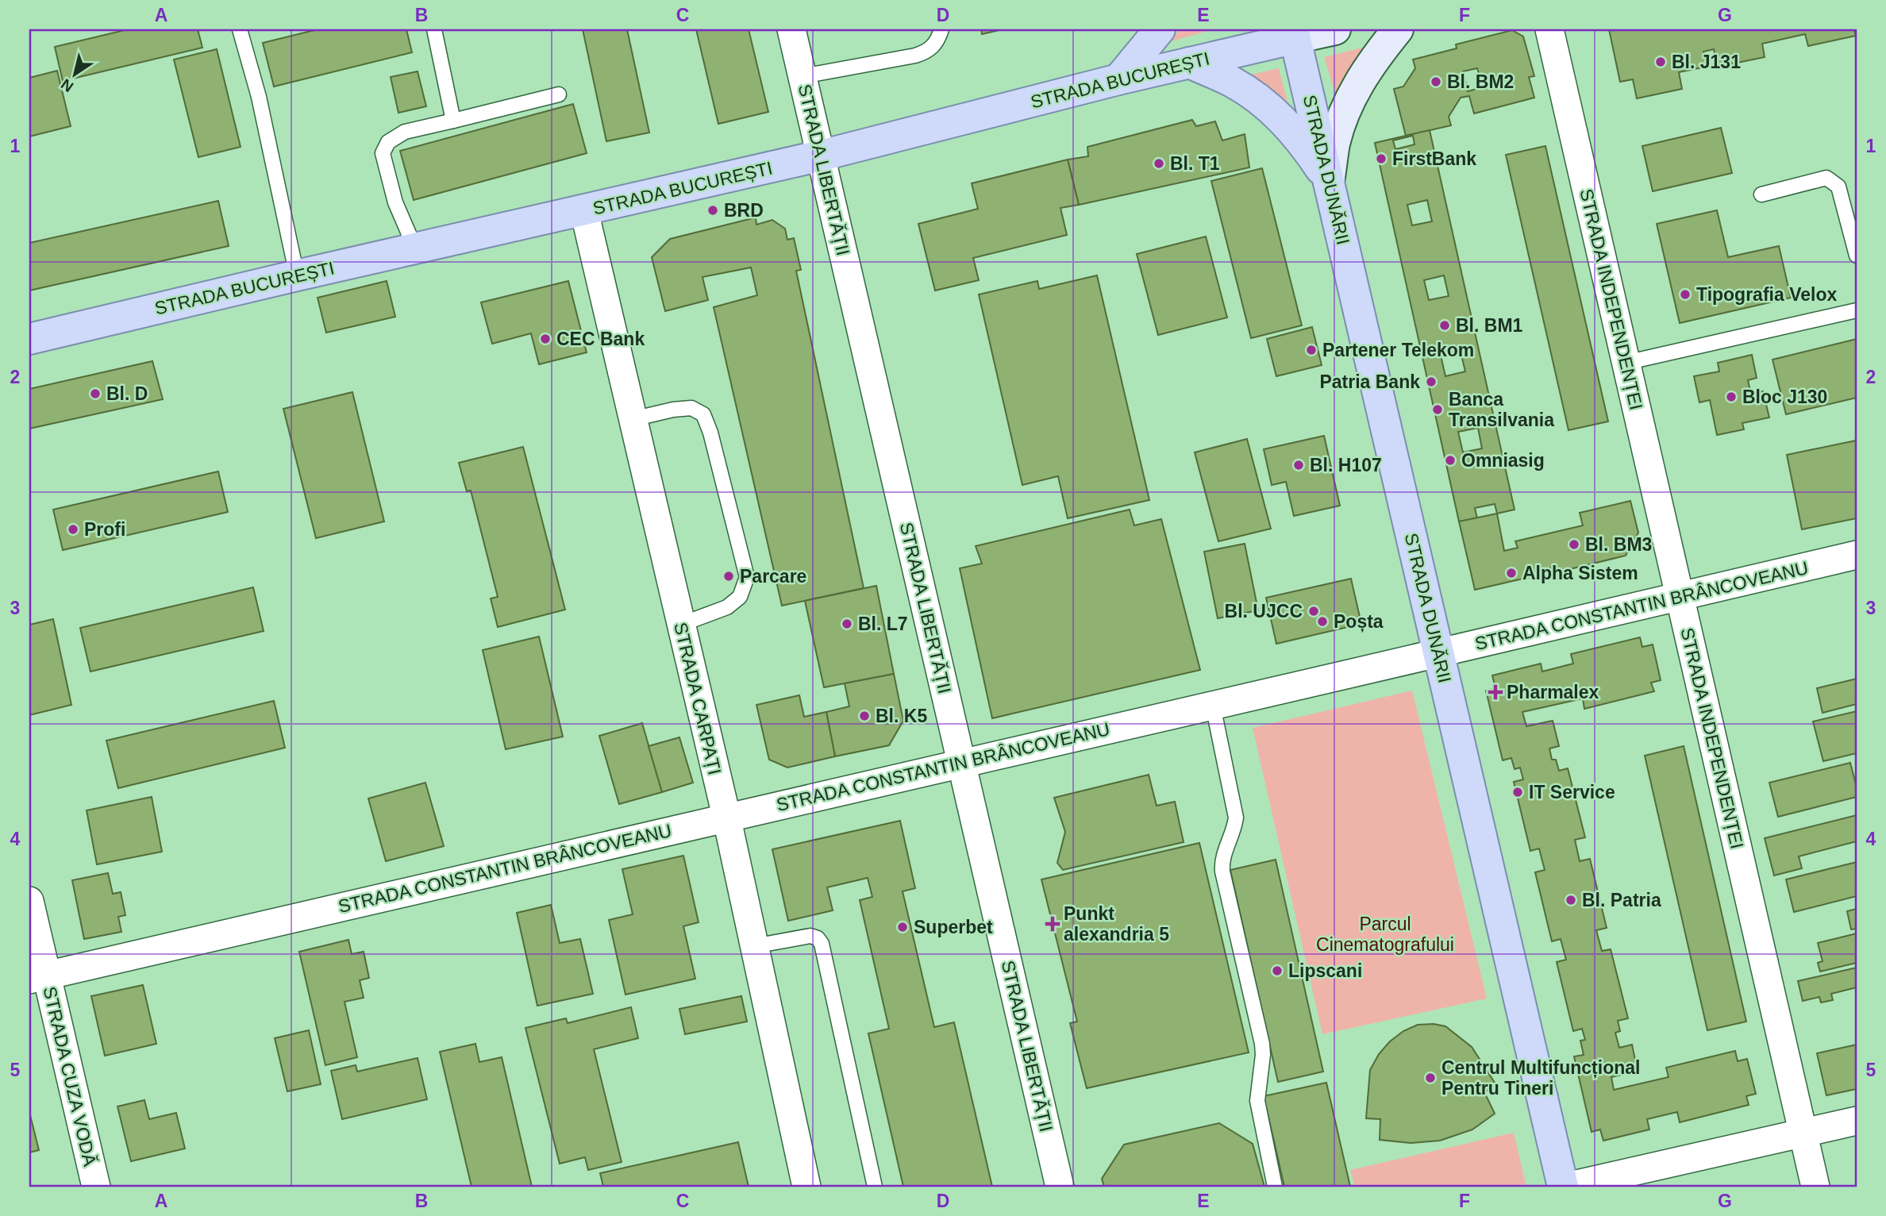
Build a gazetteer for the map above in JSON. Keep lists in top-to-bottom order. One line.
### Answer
{"streets":{"main road":["STRADA BUCUREȘTI","STRADA DUNĂRII"],"street":["STRADA LIBERTĂȚII","STRADA INDEPENDENȚEI","STRADA CONSTANTIN BRÂNCOVEANU","STRADA CARPAȚI","STRADA CUZA VODĂ"]},"crossings":[["STRADA BUCUREȘTI","STRADA LIBERTĂȚII"],["STRADA BUCUREȘTI","STRADA DUNĂRII"],["STRADA BUCUREȘTI","STRADA CARPAȚI"],["STRADA LIBERTĂȚII","STRADA CONSTANTIN BRÂNCOVEANU"],["STRADA DUNĂRII","STRADA CONSTANTIN BRÂNCOVEANU"],["STRADA INDEPENDENȚEI","STRADA CONSTANTIN BRÂNCOVEANU"],["STRADA CONSTANTIN BRÂNCOVEANU","STRADA CARPAȚI"],["STRADA CONSTANTIN BRÂNCOVEANU","STRADA CUZA VODĂ"]],"parks":["Parcul Cinematografului"],"places":{"other":["Bl. J131","Bl. BM2","FirstBank","Bl. T1","BRD","Tipografia Velox","Bl. BM1","CEC Bank","Partener Telekom","Patria Bank","Bl. D","Bloc J130","Banca Transilvania","Omniasig","Bl. H107","Profi","Bl. BM3","Alpha Sistem","Parcare","Bl. UJCC","Poșta","Bl. L7","Bl. K5","IT Service","Bl. Patria","Superbet","Lipscani","Centrul Multifuncțional Pentru Tineri"],"health":["Pharmalex","Punkt alexandria 5"]},"north":"bottom left","grid":{"columns":["A","B","C","D","E","F","G"],"rows":["1","2","3","4","5"]}}
